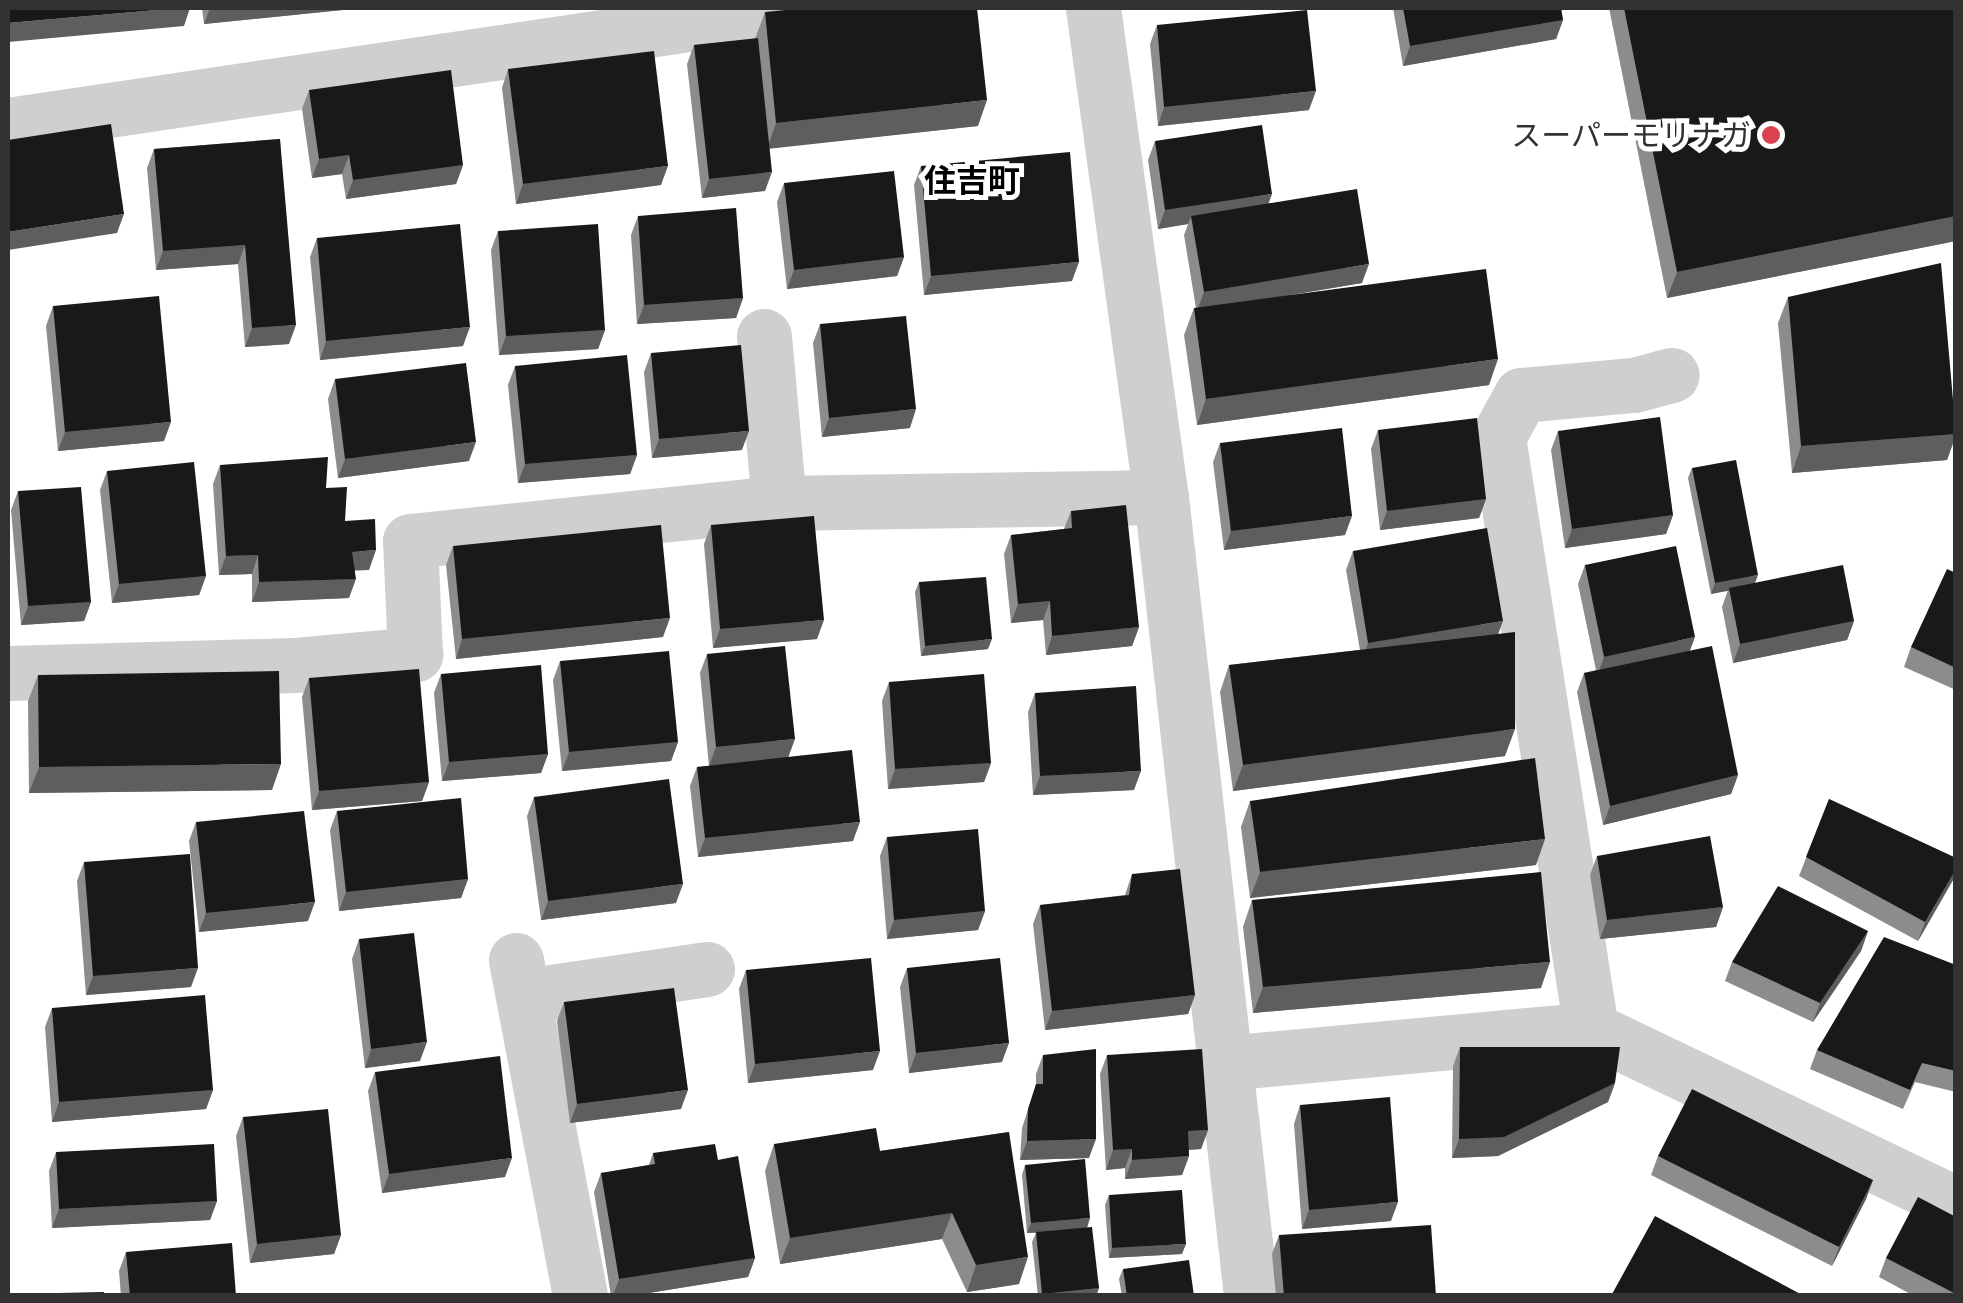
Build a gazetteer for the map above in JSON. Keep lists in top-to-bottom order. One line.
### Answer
{"districts":["住吉町"],"places":["スーパーモリナガ"]}
